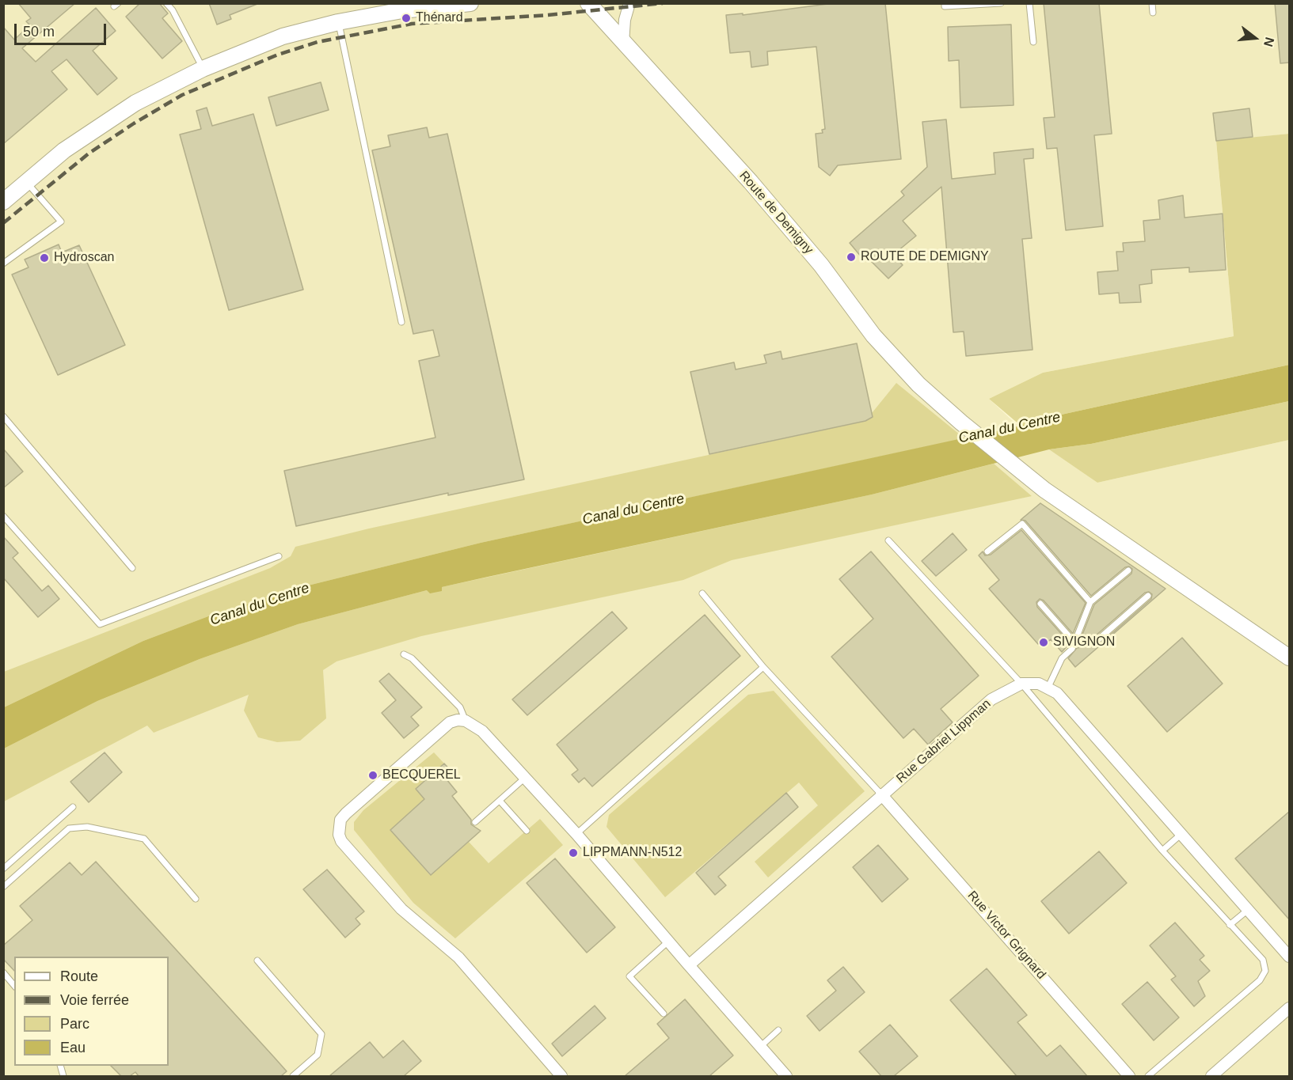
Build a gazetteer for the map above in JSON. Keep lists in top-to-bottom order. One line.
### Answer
{"streets":{"main road":["Route de Demigny"],"street":["Rue Gabriel Lippman","Rue Victor Grignard"]},"crossings":[["Rue Gabriel Lippman","Rue Victor Grignard"]],"water":["Canal du Centre"],"places":["Thénard","ROUTE DE DEMIGNY","Hydroscan","SIVIGNON","BECQUEREL","LIPPMANN-N512"],"legend":["Route","Voie ferrée","Parc","Eau"],"scale_bar":"50 m","north":"right"}
